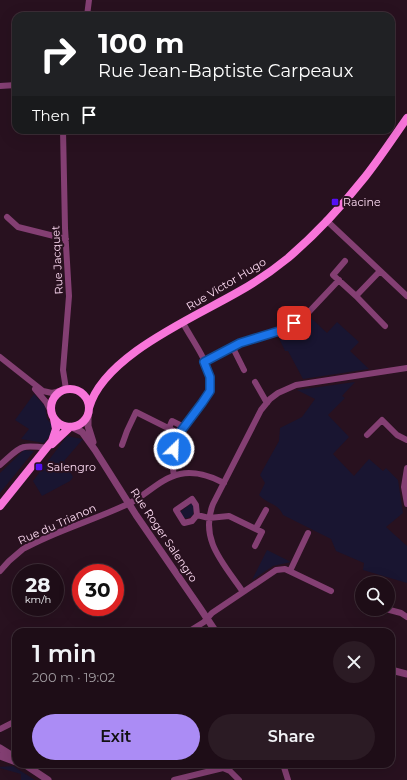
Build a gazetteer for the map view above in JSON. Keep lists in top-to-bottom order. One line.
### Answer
{"streets":{"main road":["Rue Victor Hugo"],"street":["Rue Jacquet","Rue du Trianon","Rue Roger Salengro"]},"crossings":[["Rue Jacquet","Rue Victor Hugo"],["Rue Jacquet","Rue Roger Salengro"],["Rue Victor Hugo","Rue Roger Salengro"],["Rue du Trianon","Rue Roger Salengro"]],"places":{"transit":["Racine","Salengro"]},"page":{"turn":["100 m","Rue Jean-Baptiste Carpeaux"],"then":"Then","speed":"28 km/h","limit":"30","heading":["1 min","200 m · 19:02"],"buttons":["Exit","Share"]}}
